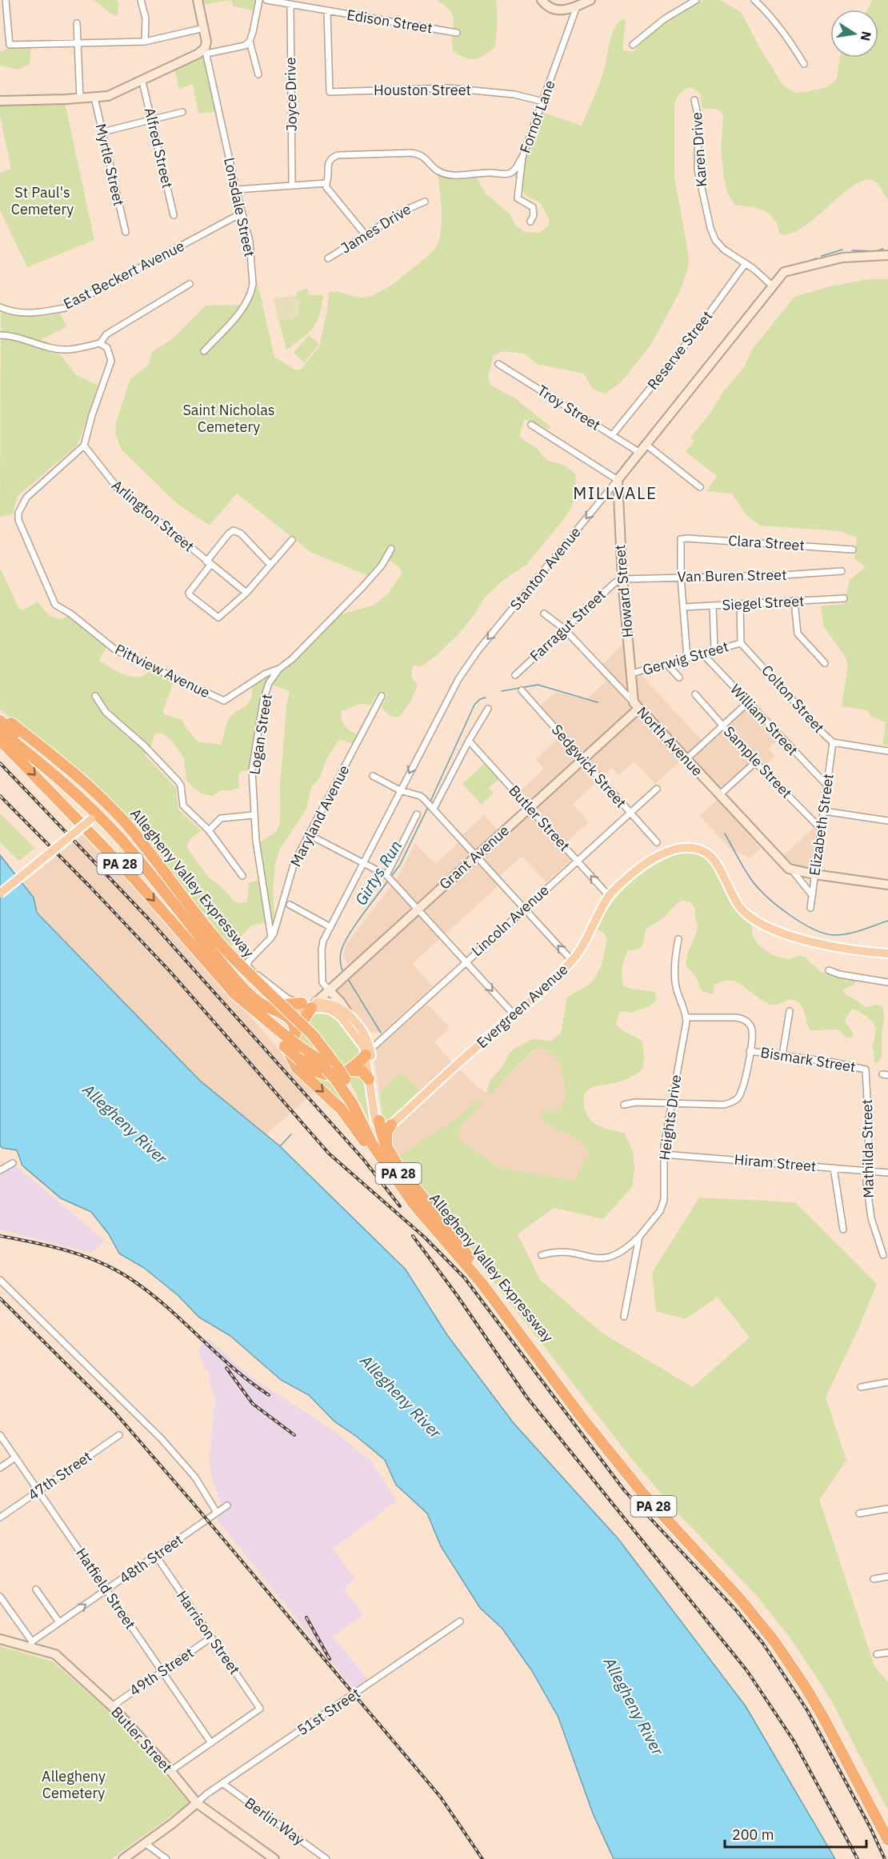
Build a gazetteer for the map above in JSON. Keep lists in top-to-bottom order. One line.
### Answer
{"streets":{"highway":["PA 28","Allegheny Valley Expressway"],"main road":["Evergreen Avenue"],"street":["Edison Street","Houston Street","Joyce Drive","Fornof Lane","Alfred Street","Karen Drive","Myrtle Street","Lonsdale Street","James Drive","East Beckert Avenue","Reserve Street","Troy Street","Arlington Street","Clara Street","Stanton Avenue","Van Buren Street","Howard Street","Siegel Street","Farragut Street","Gerwig Street","Pittview Avenue","Colton Street","William Street","Logan Street","North Avenue","Sample Street","Sedgwick Street","Maryland Avenue","Butler Street","Elizabeth Street","Grant Avenue","Lincoln Avenue","Bismark Street","Heights Drive","Mathilda Street","Hiram Street","47th Street","48th Street","Hatfield Street","Harrison Street","49th Street","51st Street","Berlin Way"]},"crossings":[["Edison Street","Houston Street"],["Edison Street","Joyce Drive"],["Houston Street","Fornof Lane"],["Karen Drive","Reserve Street"],["Karen Drive","Stanton Avenue"],["Lonsdale Street","East Beckert Avenue"],["Reserve Street","Troy Street"],["Troy Street","Stanton Avenue"],["Arlington Street","Pittview Avenue"],["Clara Street","Van Buren Street"],["Stanton Avenue","Howard Street"],["Stanton Avenue","Grant Avenue"],["Van Buren Street","Howard Street"],["Van Buren Street","Farragut Street"],["Howard Street","Farragut Street"],["Howard Street","Gerwig Street"],["Howard Street","North Avenue"],["Howard Street","Grant Avenue"],["Farragut Street","North Avenue"],["Gerwig Street","Colton Street"],["Gerwig Street","William Street"],["Pittview Avenue","Logan Street"],["Colton Street","Elizabeth Street"],["William Street","Elizabeth Street"],["Logan Street","Maryland Avenue"],["North Avenue","Elizabeth Street"],["North Avenue","Grant Avenue"],["Sample Street","Elizabeth Street"],["Sedgwick Street","Grant Avenue"],["Sedgwick Street","Lincoln Avenue"],["Butler Street","Grant Avenue"],["Butler Street","Lincoln Avenue"],["Butler Street","Evergreen Avenue"],["Butler Street","48th Street"],["Butler Street","49th Street"],["Butler Street","51st Street"],["Bismark Street","Mathilda Street"],["Heights Drive","Hiram Street"],["Mathilda Street","Hiram Street"],["47th Street","Hatfield Street"],["48th Street","Hatfield Street"],["48th Street","Harrison Street"],["Hatfield Street","Harrison Street"],["Hatfield Street","49th Street"],["Harrison Street","49th Street"],["51st Street","Berlin Way"]],"one_way":["Stanton Avenue"],"districts":["MILLVALE"],"water":["Girtys Run","Allegheny River"],"parks":["St Paul's Cemetery","Saint Nicholas Cemetery","Allegheny Cemetery"],"scale_bar":"200 m","north":"right"}
